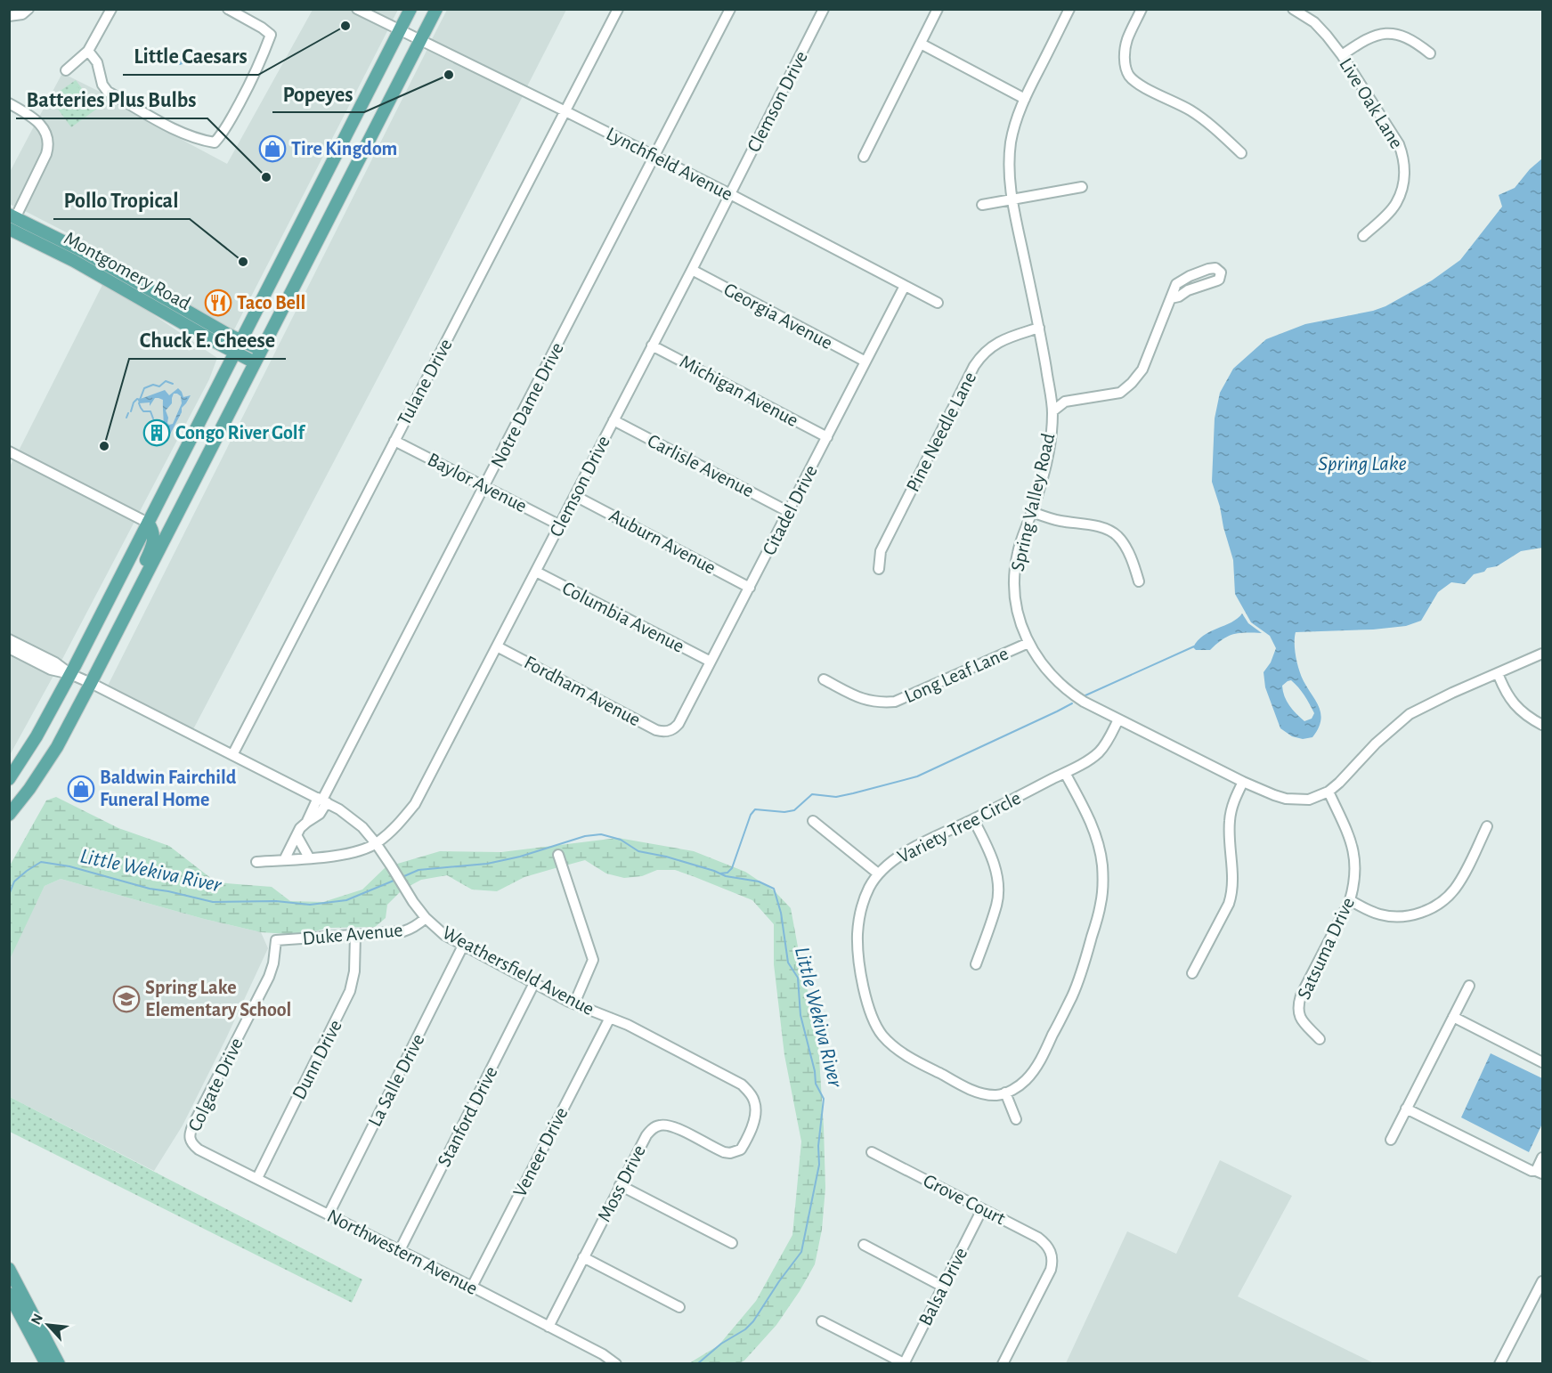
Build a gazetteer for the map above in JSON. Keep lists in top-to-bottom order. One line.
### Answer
{"streets":{"main road":["Montgomery Road"],"street":["Clemson Drive","Live Oak Lane","Lynchfield Avenue","Georgia Avenue","Tulane Drive","Michigan Avenue","Notre Dame Drive","Pine Needle Lane","Carlisle Avenue","Baylor Avenue","Spring Valley Road","Citadel Drive","Auburn Avenue","Columbia Avenue","Long Leaf Lane","Fordham Avenue","Variety Tree Circle","Duke Avenue","Satsuma Drive","Weathersfield Avenue","Dunn Drive","La Salle Drive","Colgate Drive","Stanford Drive","Veneer Drive","Moss Drive","Grove Court","Northwestern Avenue","Balsa Drive"]},"crossings":[["Clemson Drive","Lynchfield Avenue"],["Clemson Drive","Georgia Avenue"],["Clemson Drive","Michigan Avenue"],["Clemson Drive","Notre Dame Drive"],["Clemson Drive","Carlisle Avenue"],["Clemson Drive","Baylor Avenue"],["Clemson Drive","Auburn Avenue"],["Clemson Drive","Columbia Avenue"],["Clemson Drive","Fordham Avenue"],["Clemson Drive","Weathersfield Avenue"],["Lynchfield Avenue","Tulane Drive"],["Lynchfield Avenue","Notre Dame Drive"],["Lynchfield Avenue","Citadel Drive"],["Georgia Avenue","Citadel Drive"],["Tulane Drive","Baylor Avenue"],["Tulane Drive","Weathersfield Avenue"],["Michigan Avenue","Citadel Drive"],["Notre Dame Drive","Baylor Avenue"],["Notre Dame Drive","Weathersfield Avenue"],["Pine Needle Lane","Spring Valley Road"],["Carlisle Avenue","Citadel Drive"],["Spring Valley Road","Long Leaf Lane"],["Spring Valley Road","Variety Tree Circle"],["Spring Valley Road","Satsuma Drive"],["Citadel Drive","Auburn Avenue"],["Citadel Drive","Columbia Avenue"],["Citadel Drive","Fordham Avenue"],["Duke Avenue","Weathersfield Avenue"],["Duke Avenue","Dunn Drive"],["Duke Avenue","Colgate Drive"],["Weathersfield Avenue","La Salle Drive"],["Weathersfield Avenue","Stanford Drive"],["Weathersfield Avenue","Veneer Drive"],["Weathersfield Avenue","Moss Drive"],["Dunn Drive","Northwestern Avenue"],["La Salle Drive","Northwestern Avenue"],["Colgate Drive","Northwestern Avenue"],["Stanford Drive","Northwestern Avenue"],["Veneer Drive","Northwestern Avenue"],["Moss Drive","Northwestern Avenue"],["Grove Court","Balsa Drive"]],"water":["Spring Lake","Little Wekiva River"],"places":{"other":["Little Caesars","Popeyes","Batteries Plus Bulbs","Pollo Tropical","Chuck E. Cheese"],"shop":["Tire Kingdom","Baldwin Fairchild Funeral Home"],"restaurant":["Taco Bell"],"building":["Congo River Golf"],"school or university":["Spring Lake Elementary School"]},"north":"top left"}
